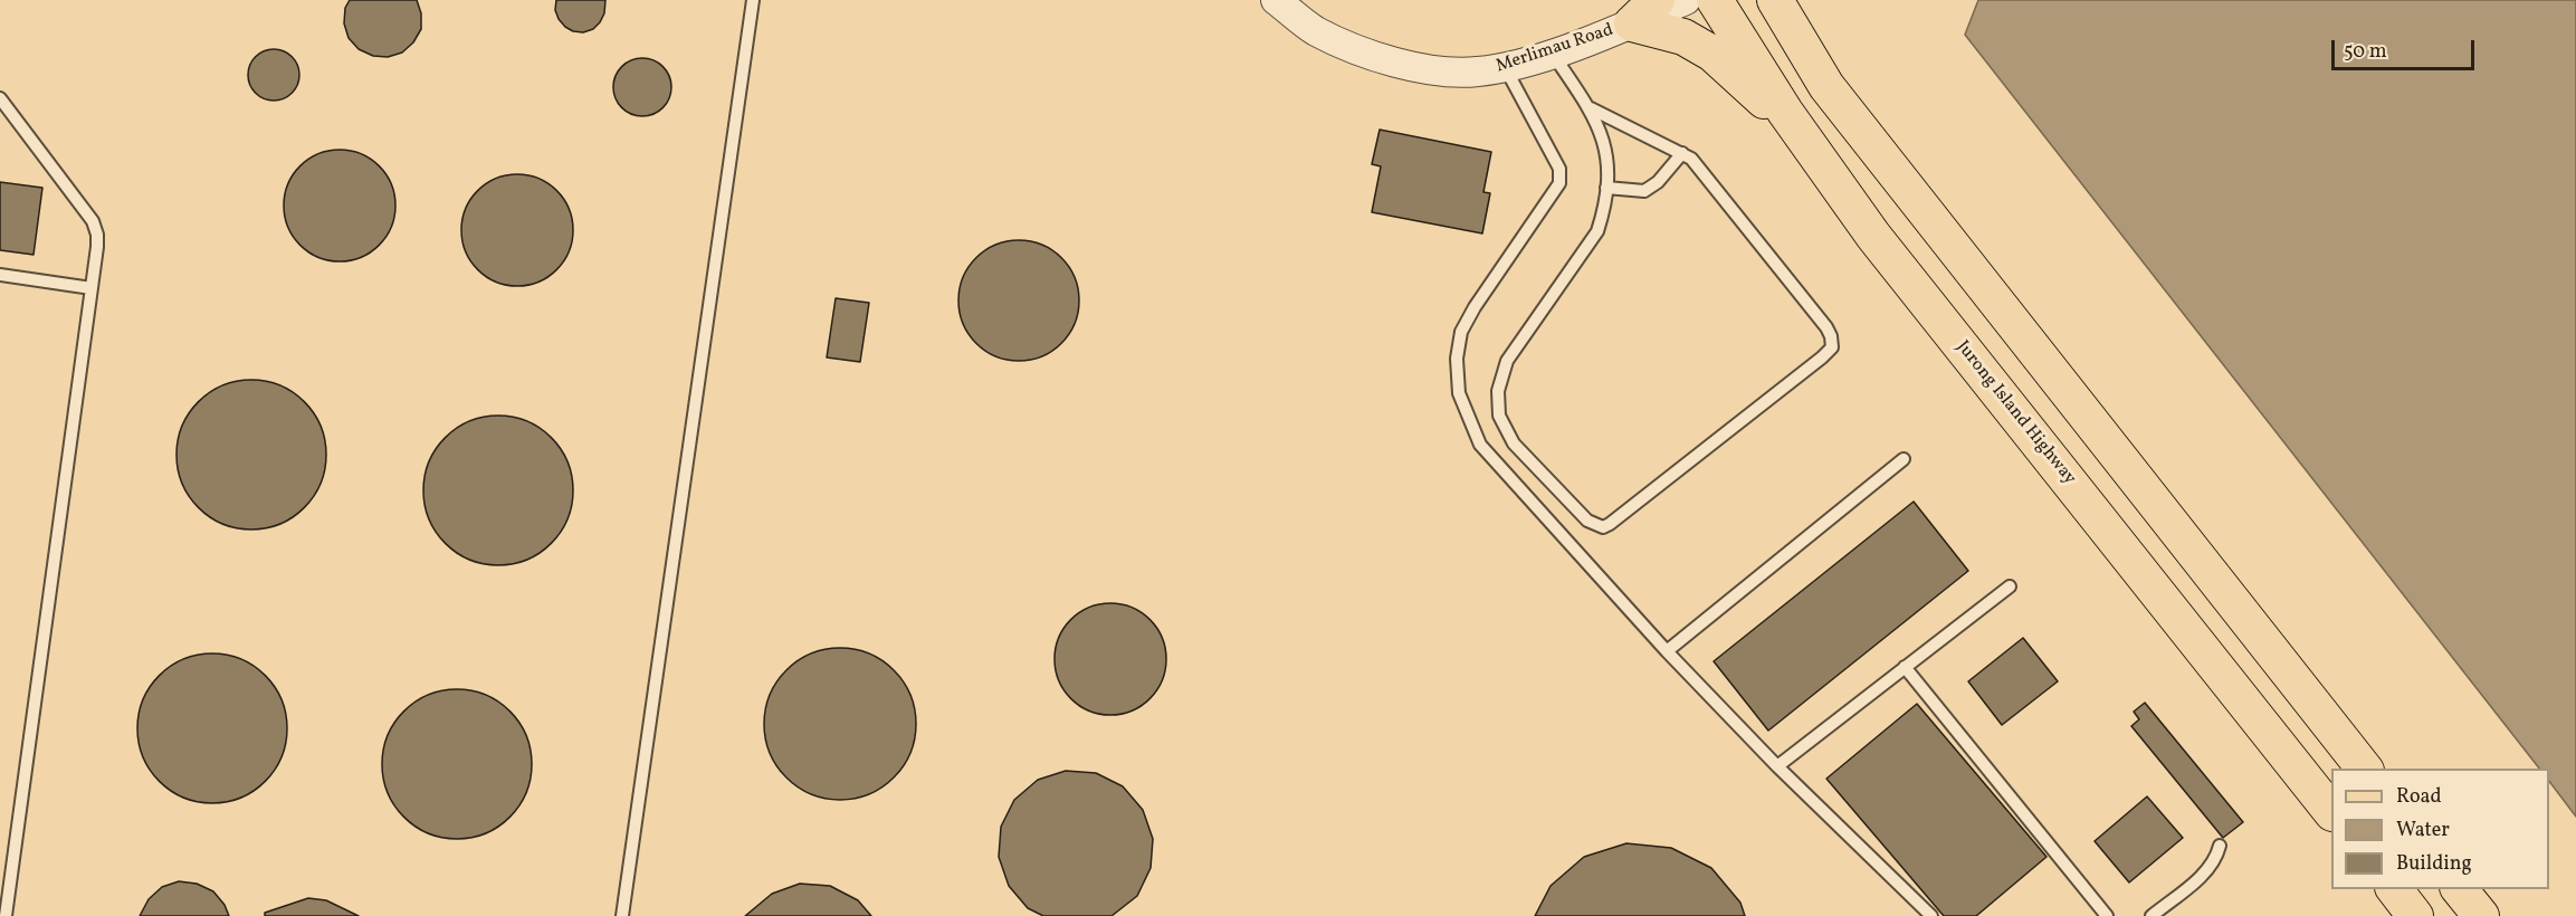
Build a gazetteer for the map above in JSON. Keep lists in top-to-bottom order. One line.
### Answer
{"streets":{"main road":["Jurong Island Highway"],"street":["Merlimau Road"]},"legend":["Road","Water","Building"],"scale_bar":"50 m"}
